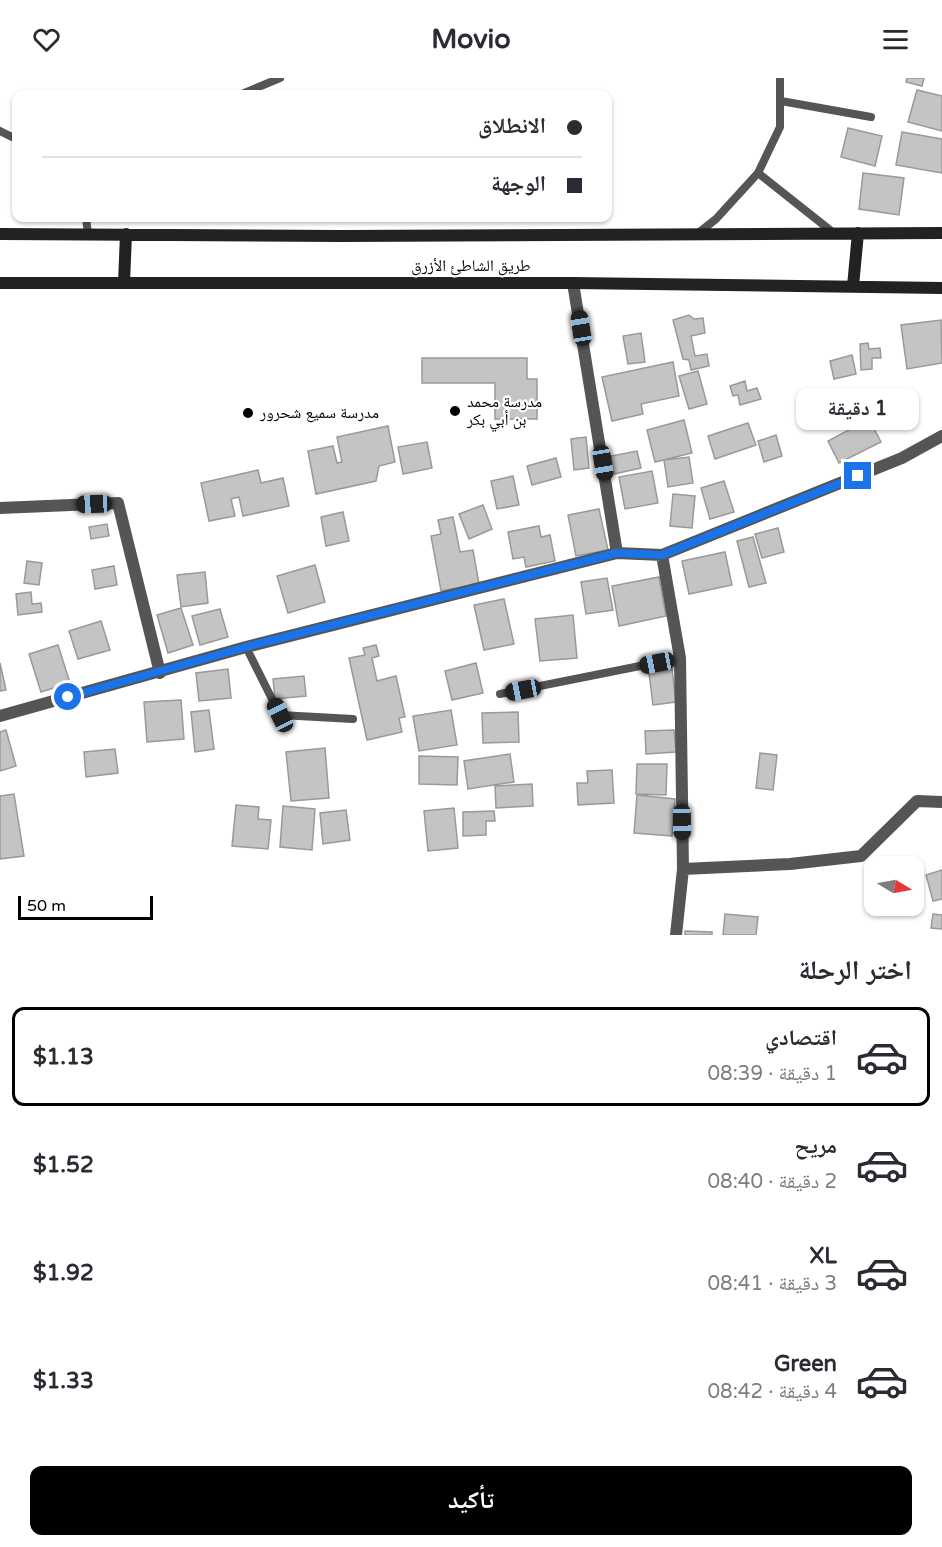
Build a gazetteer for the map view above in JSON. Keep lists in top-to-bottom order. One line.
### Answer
{"streets":{"main road":["طريق الشاطئ الأزرق"]},"places":["مدرسة محمد بن أبي بكر","مدرسة سميع شحرور"],"scale_bar":"50 m","north":"right","page":{"header":"Movio","banner":["الانطلاق","الوجهة"],"bubble":"1 دقيقة","scale":"50 m","heading":"اختر الرحلة","list":[{"name":"اقتصادي","note":"1 دقيقة · 08:39","value":"$1.13"},{"name":"مريح","note":"2 دقيقة · 08:40","value":"$1.52"},{"name":"XL","note":"3 دقيقة · 08:41","value":"$1.92"},{"name":"Green","note":"4 دقيقة · 08:42","value":"$1.33"}],"buttons":"تأكيد"}}
